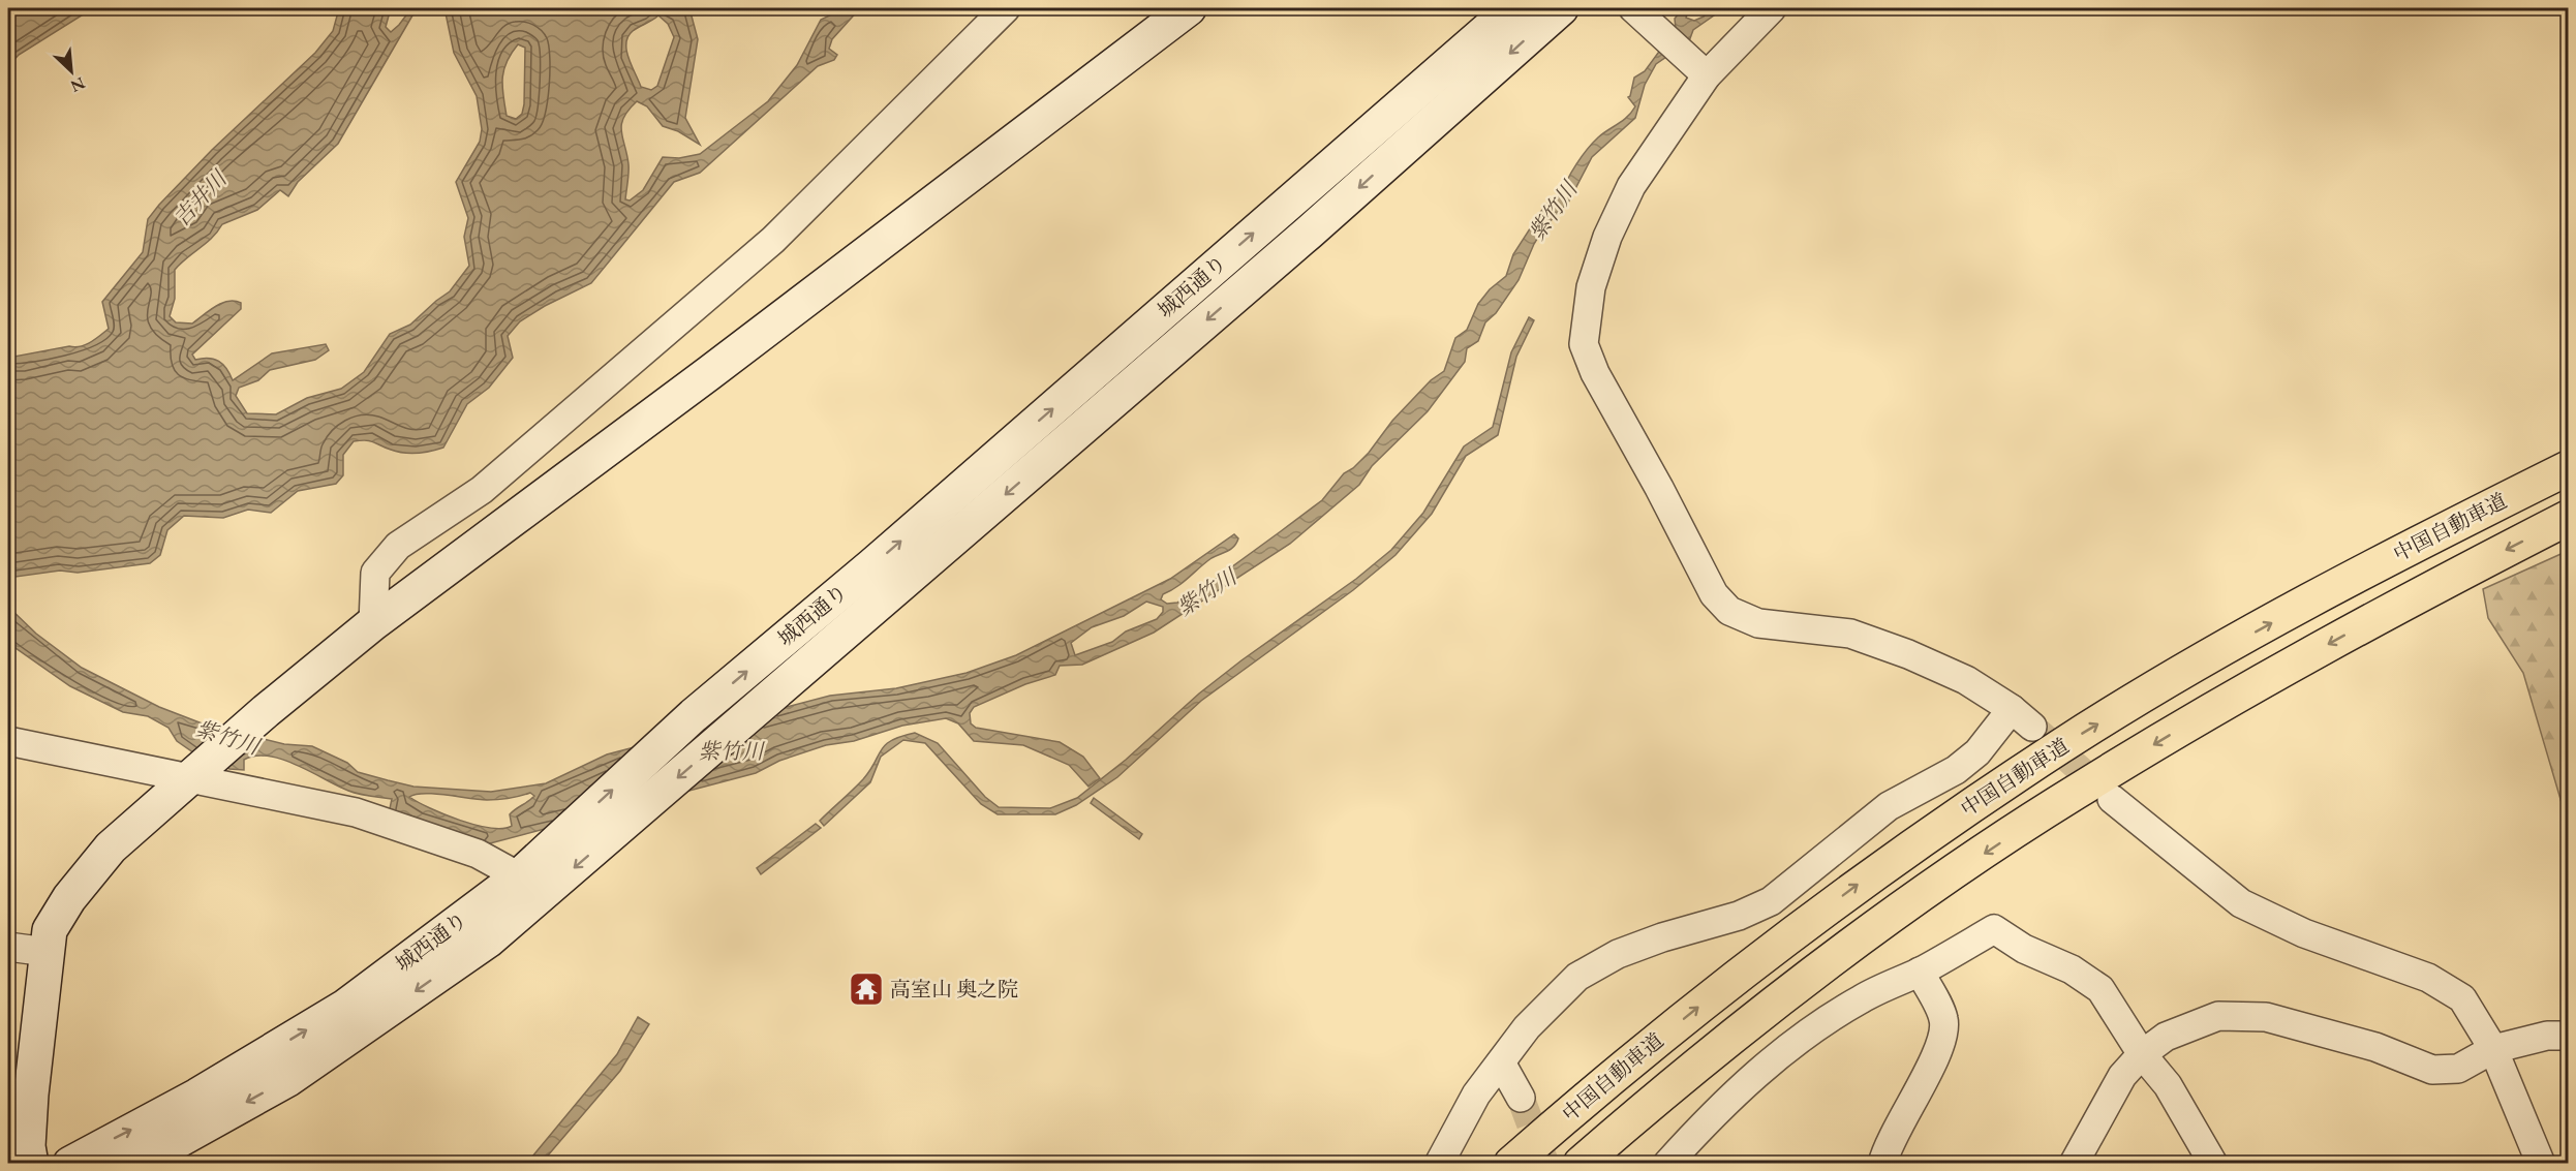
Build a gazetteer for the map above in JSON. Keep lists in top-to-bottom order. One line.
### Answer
{"streets":{"highway":["中国自動車道"],"street":["城西通り"]},"water":["吉井川","紫竹川"],"places":{"temple":["高室山 奥之院"]},"north":"bottom right"}
